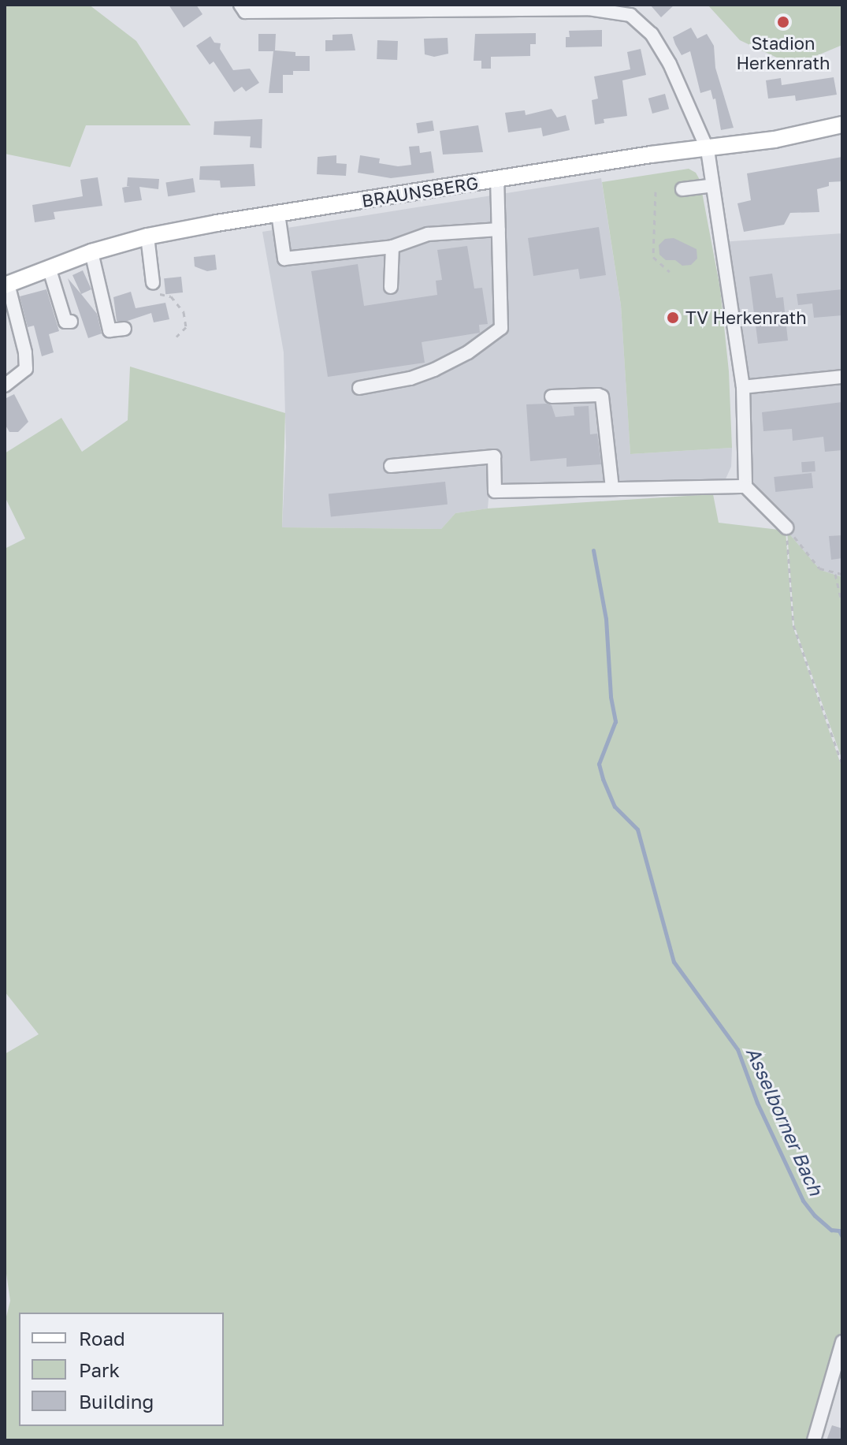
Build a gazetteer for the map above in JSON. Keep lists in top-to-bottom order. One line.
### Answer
{"streets":{"main road":["BRAUNSBERG"]},"water":["Asselborner Bach"],"places":["Stadion Herkenrath","TV Herkenrath"],"legend":["Road","Park","Building"]}
